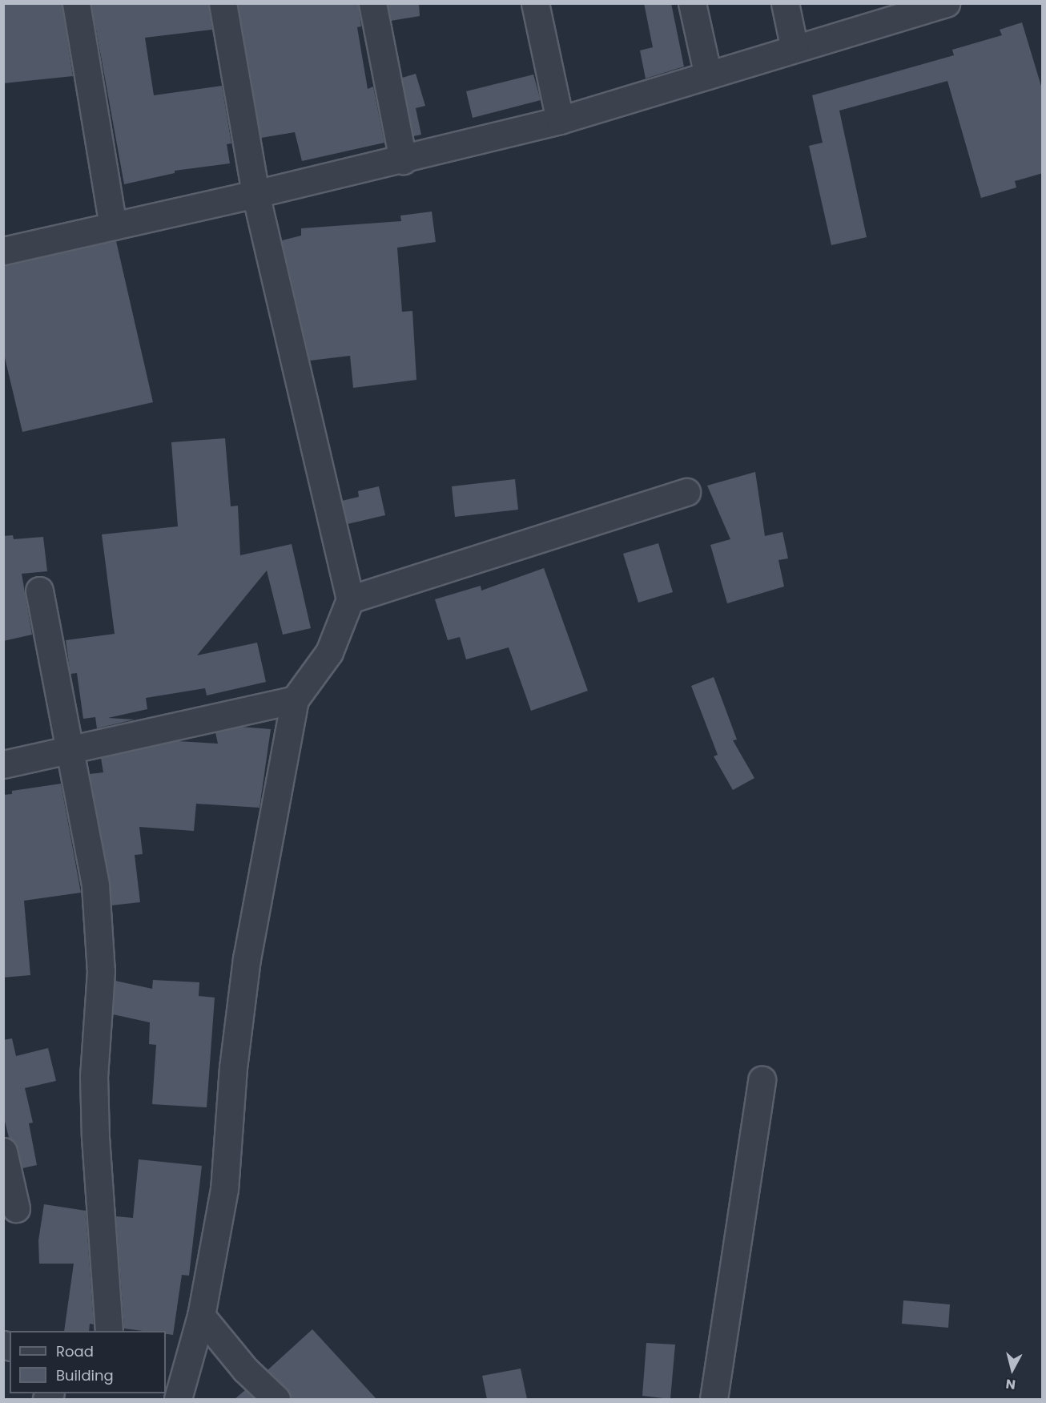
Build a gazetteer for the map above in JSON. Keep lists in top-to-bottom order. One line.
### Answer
{"legend":["Road","Building"],"north":"bottom"}
